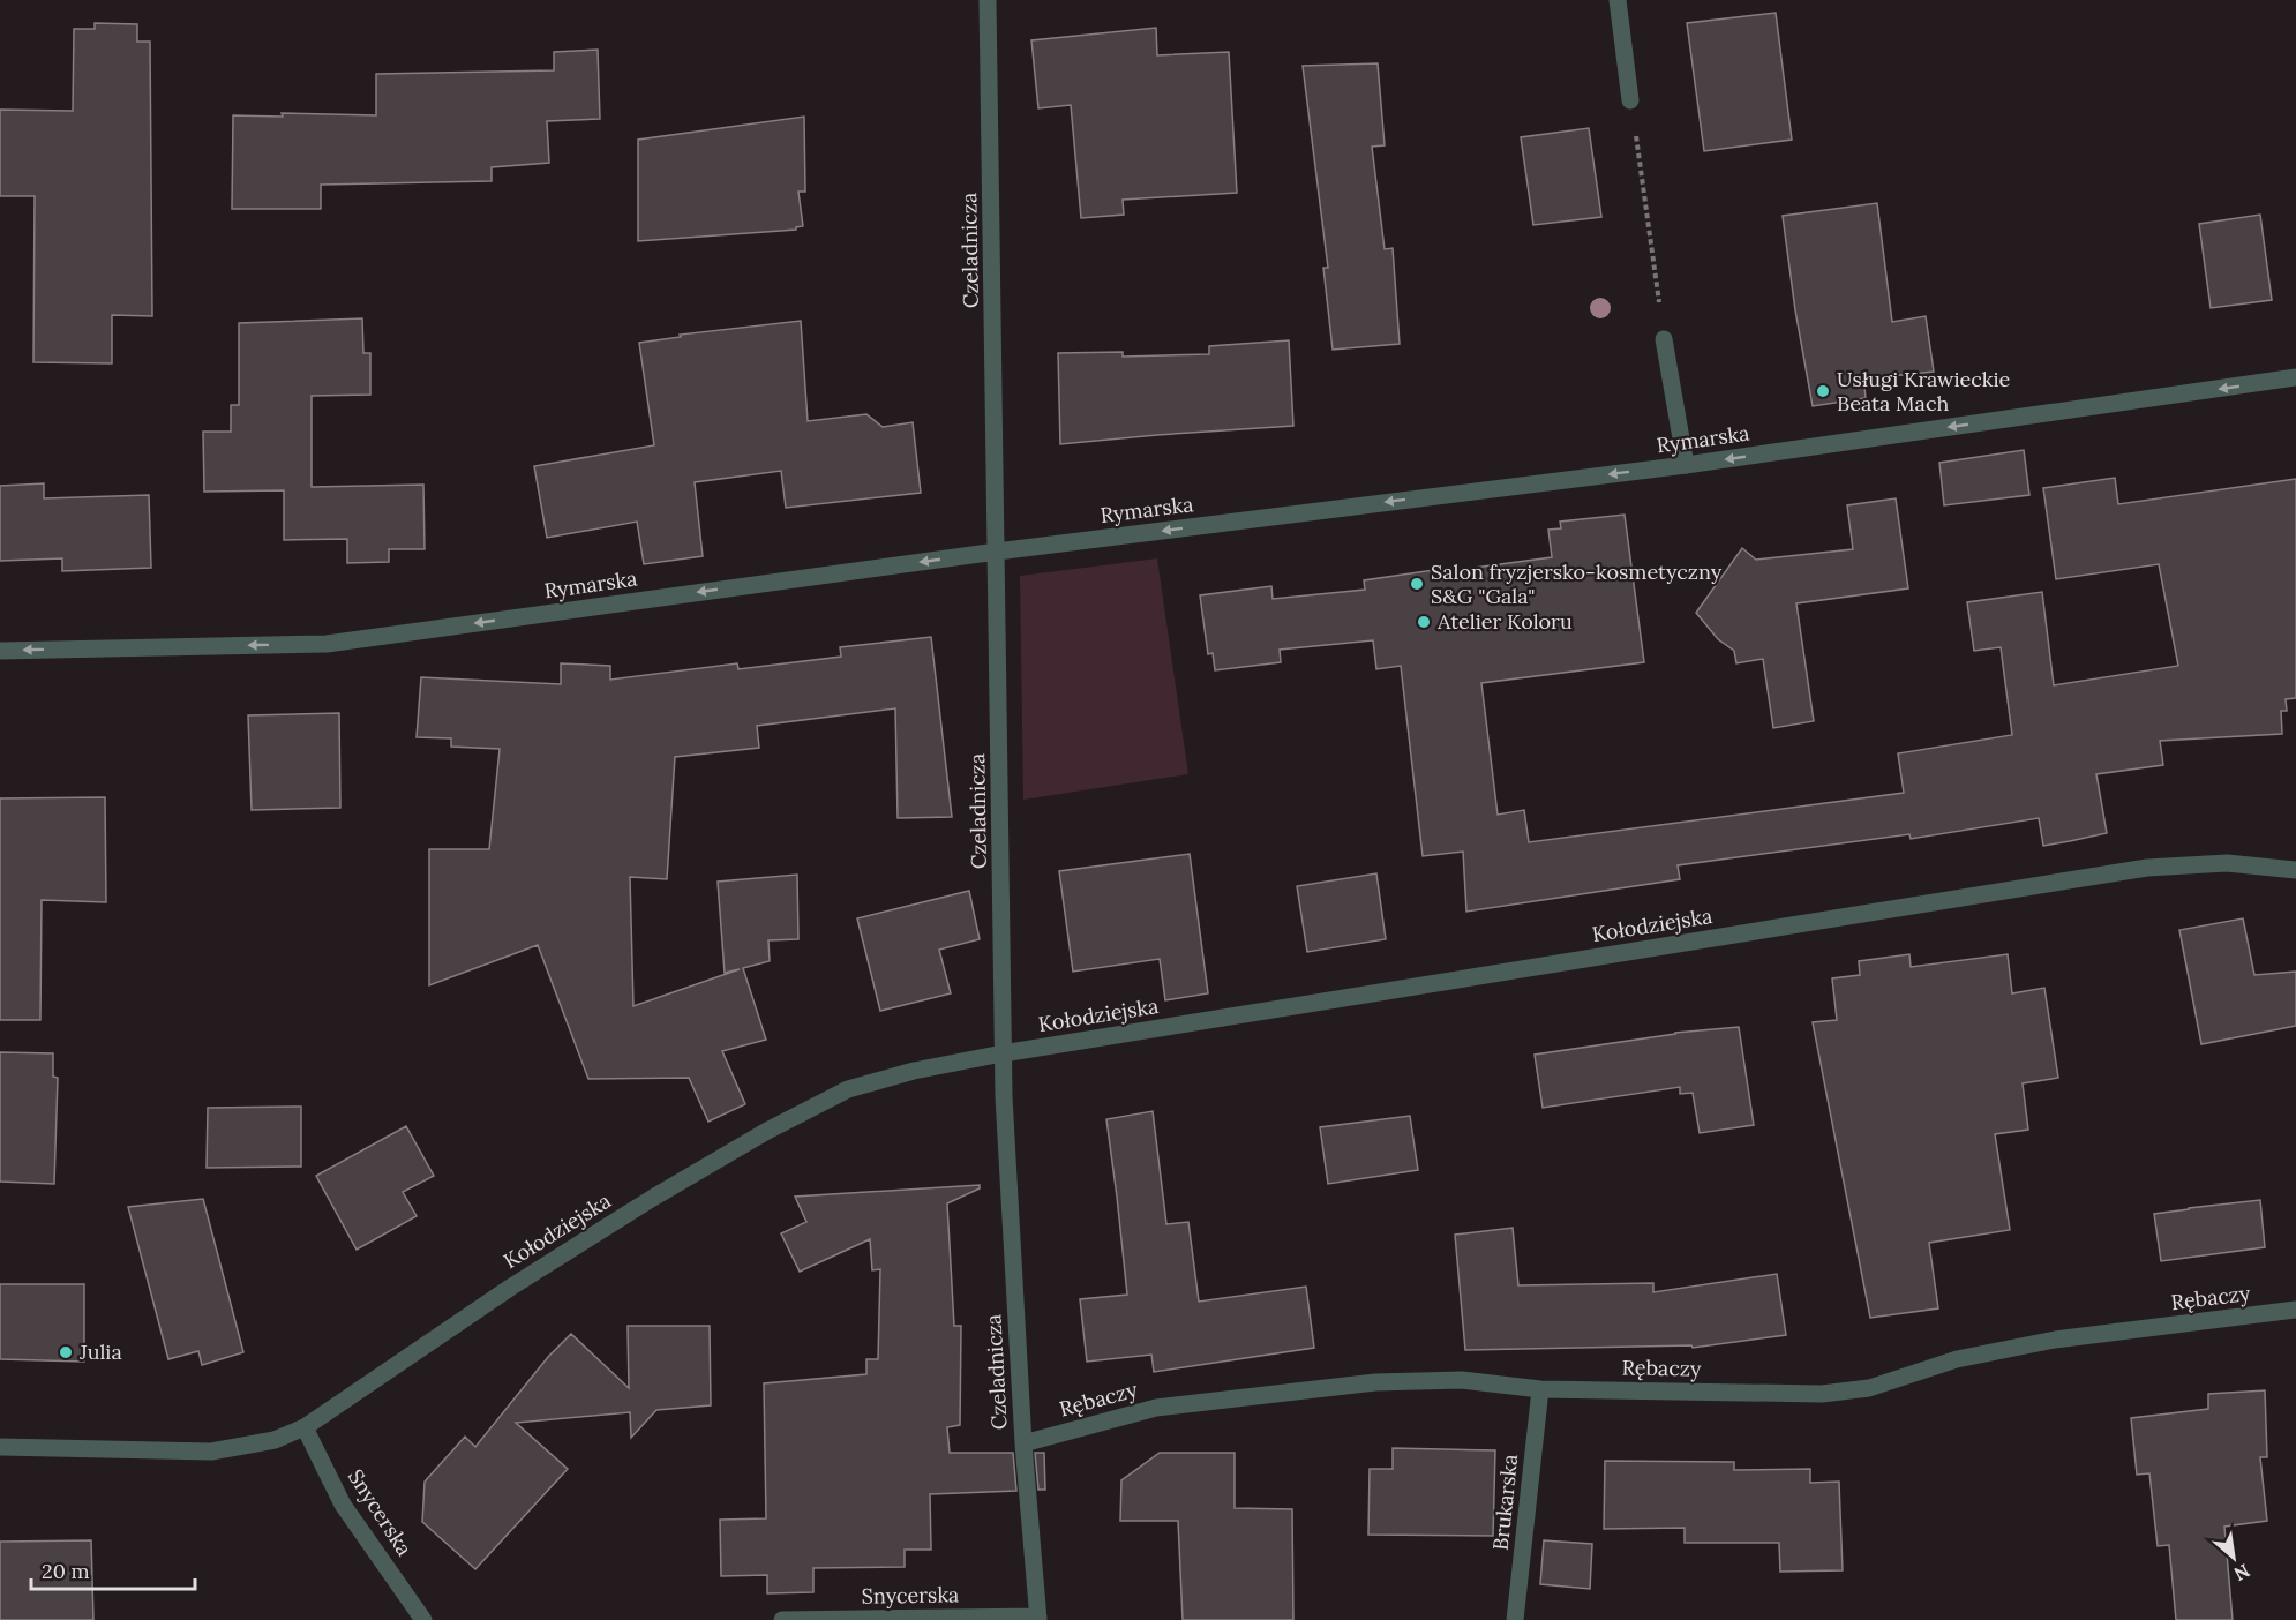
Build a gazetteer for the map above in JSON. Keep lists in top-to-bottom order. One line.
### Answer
{"streets":{"street":["Czeladnicza","Rymarska","Kołodziejska","Rębaczy","Brukarska","Snycerska"]},"crossings":[["Czeladnicza","Rymarska"],["Czeladnicza","Kołodziejska"],["Czeladnicza","Rębaczy"],["Czeladnicza","Snycerska"],["Kołodziejska","Snycerska"],["Rębaczy","Brukarska"]],"one_way":["Rymarska"],"places":["Usługi Krawieckie Beata Mach","Salon fryzjersko-kosmetyczny S&G \"Gala\"","Atelier Koloru","Julia"],"scale_bar":"20 m","north":"bottom right"}
